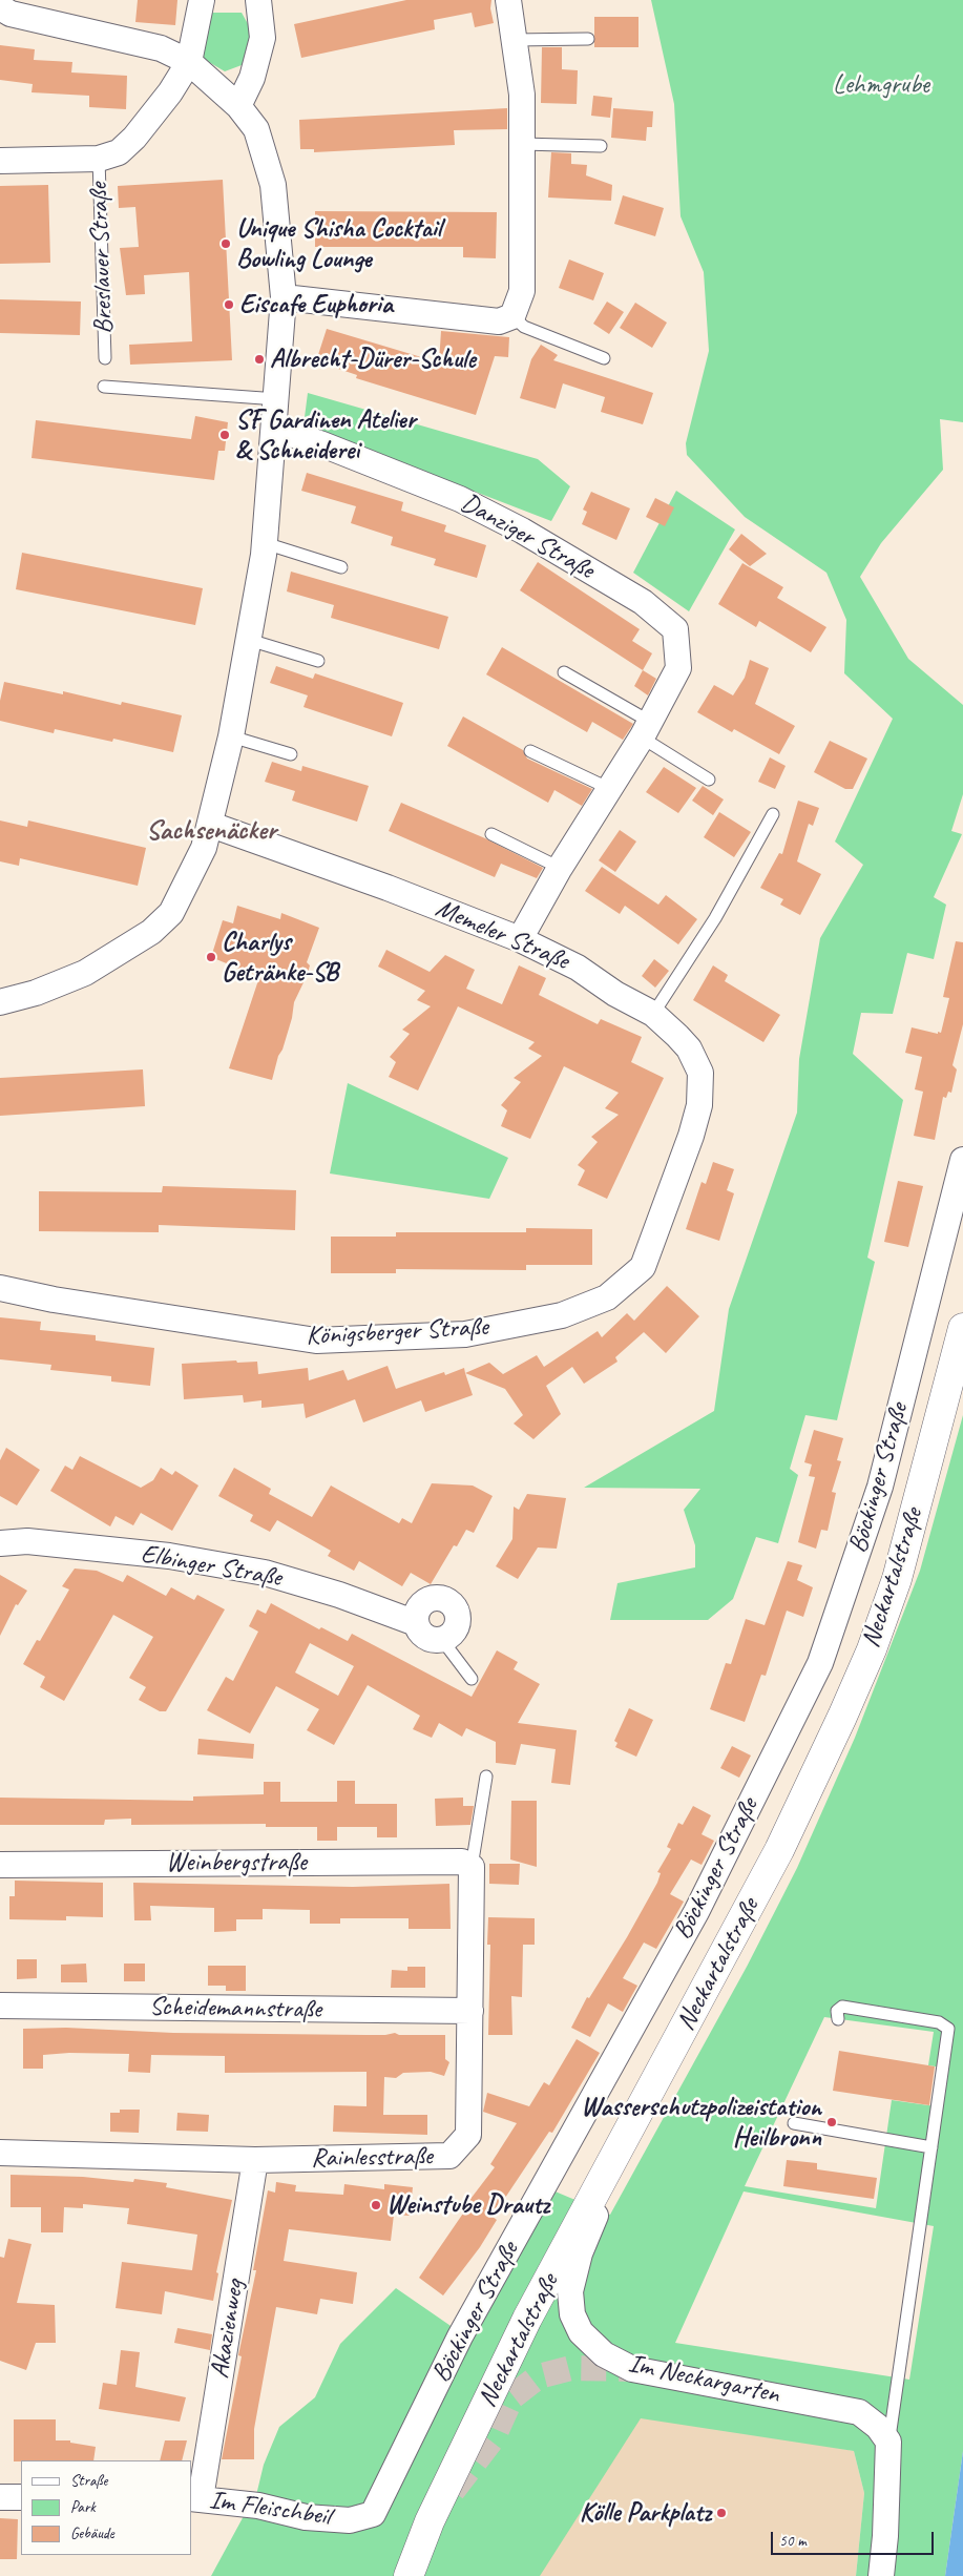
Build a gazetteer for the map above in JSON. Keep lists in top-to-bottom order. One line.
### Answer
{"streets":{"main road":["Neckartalstraße"],"street":["Breslauer Straße","Danziger Straße","Memeler Straße","Königsberger Straße","Böckinger Straße","Elbinger Straße","Weinbergstraße","Scheidemannstraße","Rainlesstraße","Akazienweg","Im Neckargarten","Im Fleischbeil"]},"crossings":[["Danziger Straße","Memeler Straße"],["Memeler Straße","Königsberger Straße"],["Böckinger Straße","Im Fleischbeil"],["Neckartalstraße","Im Neckargarten"],["Weinbergstraße","Rainlesstraße"],["Scheidemannstraße","Rainlesstraße"],["Rainlesstraße","Akazienweg"],["Akazienweg","Im Fleischbeil"]],"districts":["Sachsenäcker"],"parks":["Lehmgrube"],"places":["Unique Shisha Cocktail Bowling Lounge","Eiscafe Euphoria","Albrecht-Dürer-Schule","SF Gardinen Atelier & Schneiderei","Charlys Getränke-SB","Wasserschutzpolizeistation Heilbronn","Weinstube Drautz","Kölle Parkplatz"],"legend":["Straße","Park","Gebäude"],"scale_bar":"50 m"}
